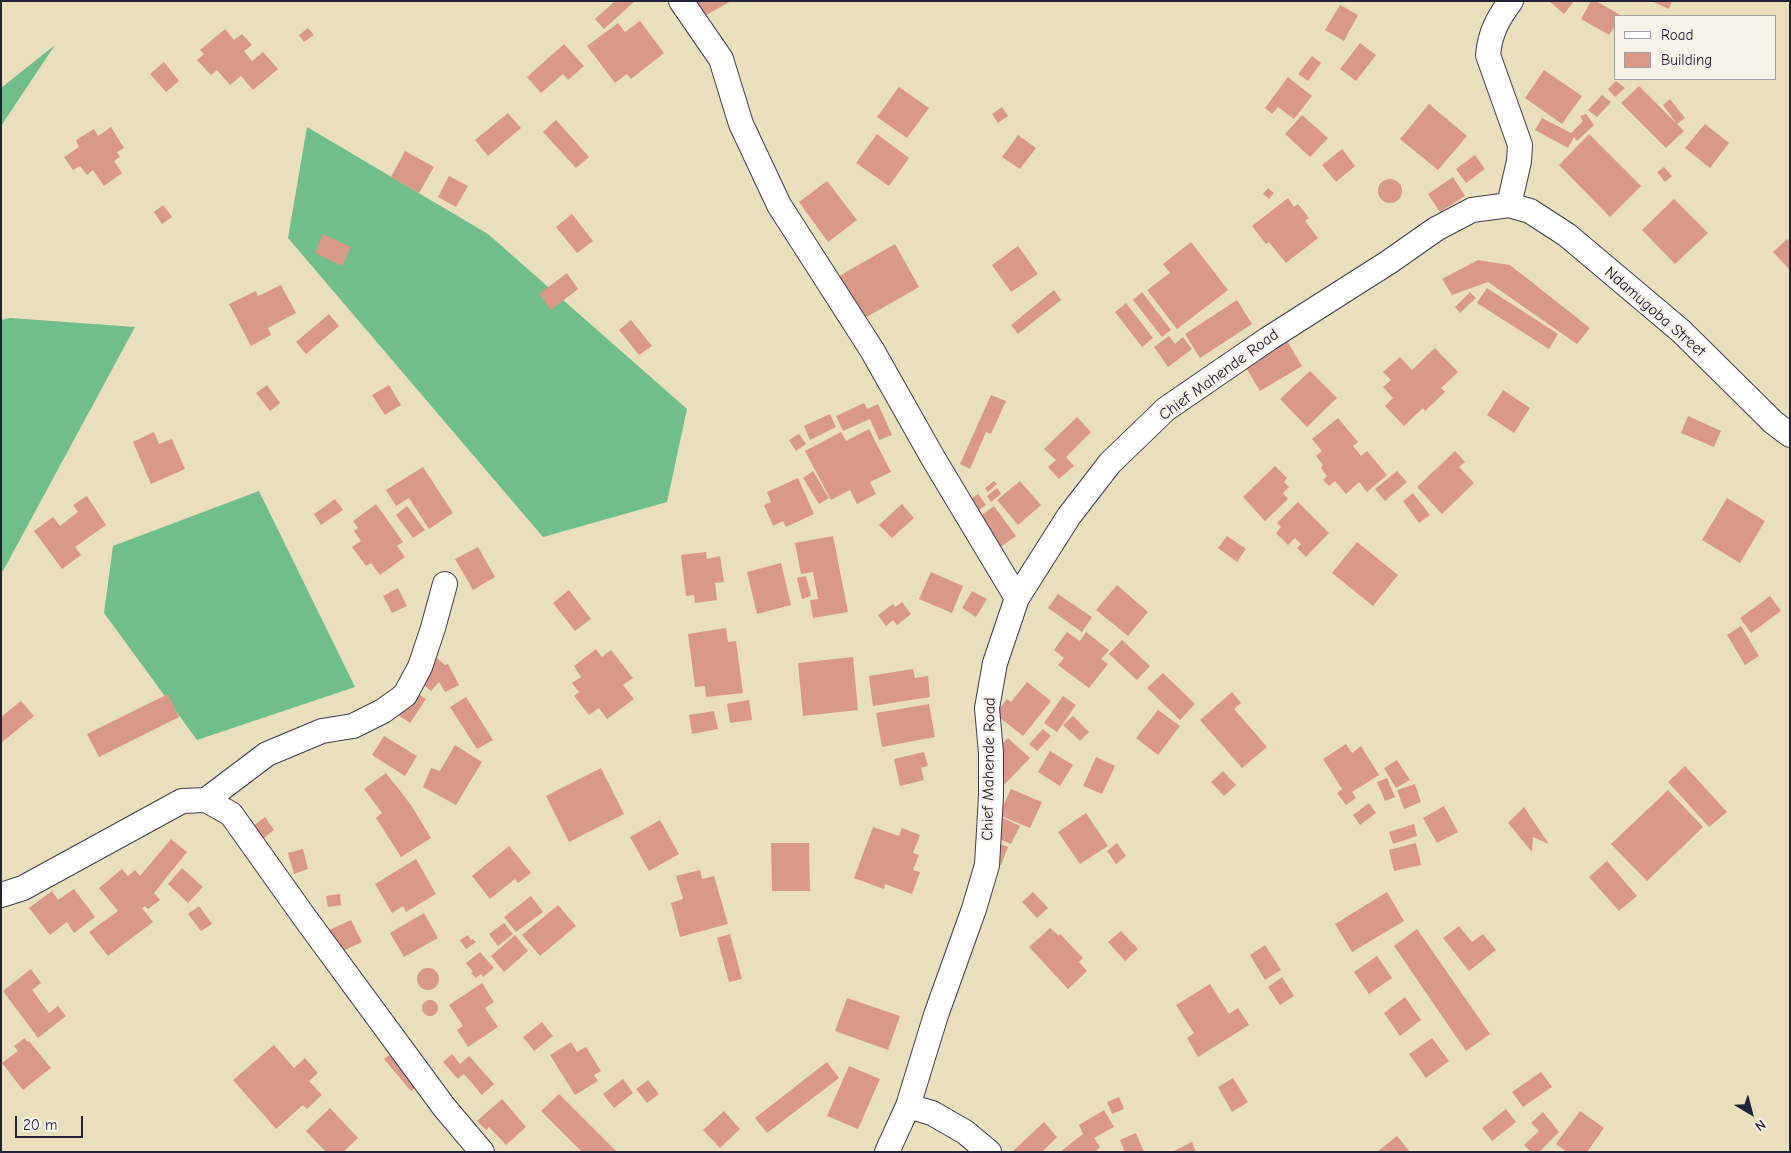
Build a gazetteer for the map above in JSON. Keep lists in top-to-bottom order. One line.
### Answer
{"streets":{"street":["Ndamugoba Street","Chief Mahende Road"]},"crossings":[["Ndamugoba Street","Chief Mahende Road"]],"legend":["Road","Building"],"scale_bar":"20 m","north":"bottom right"}
